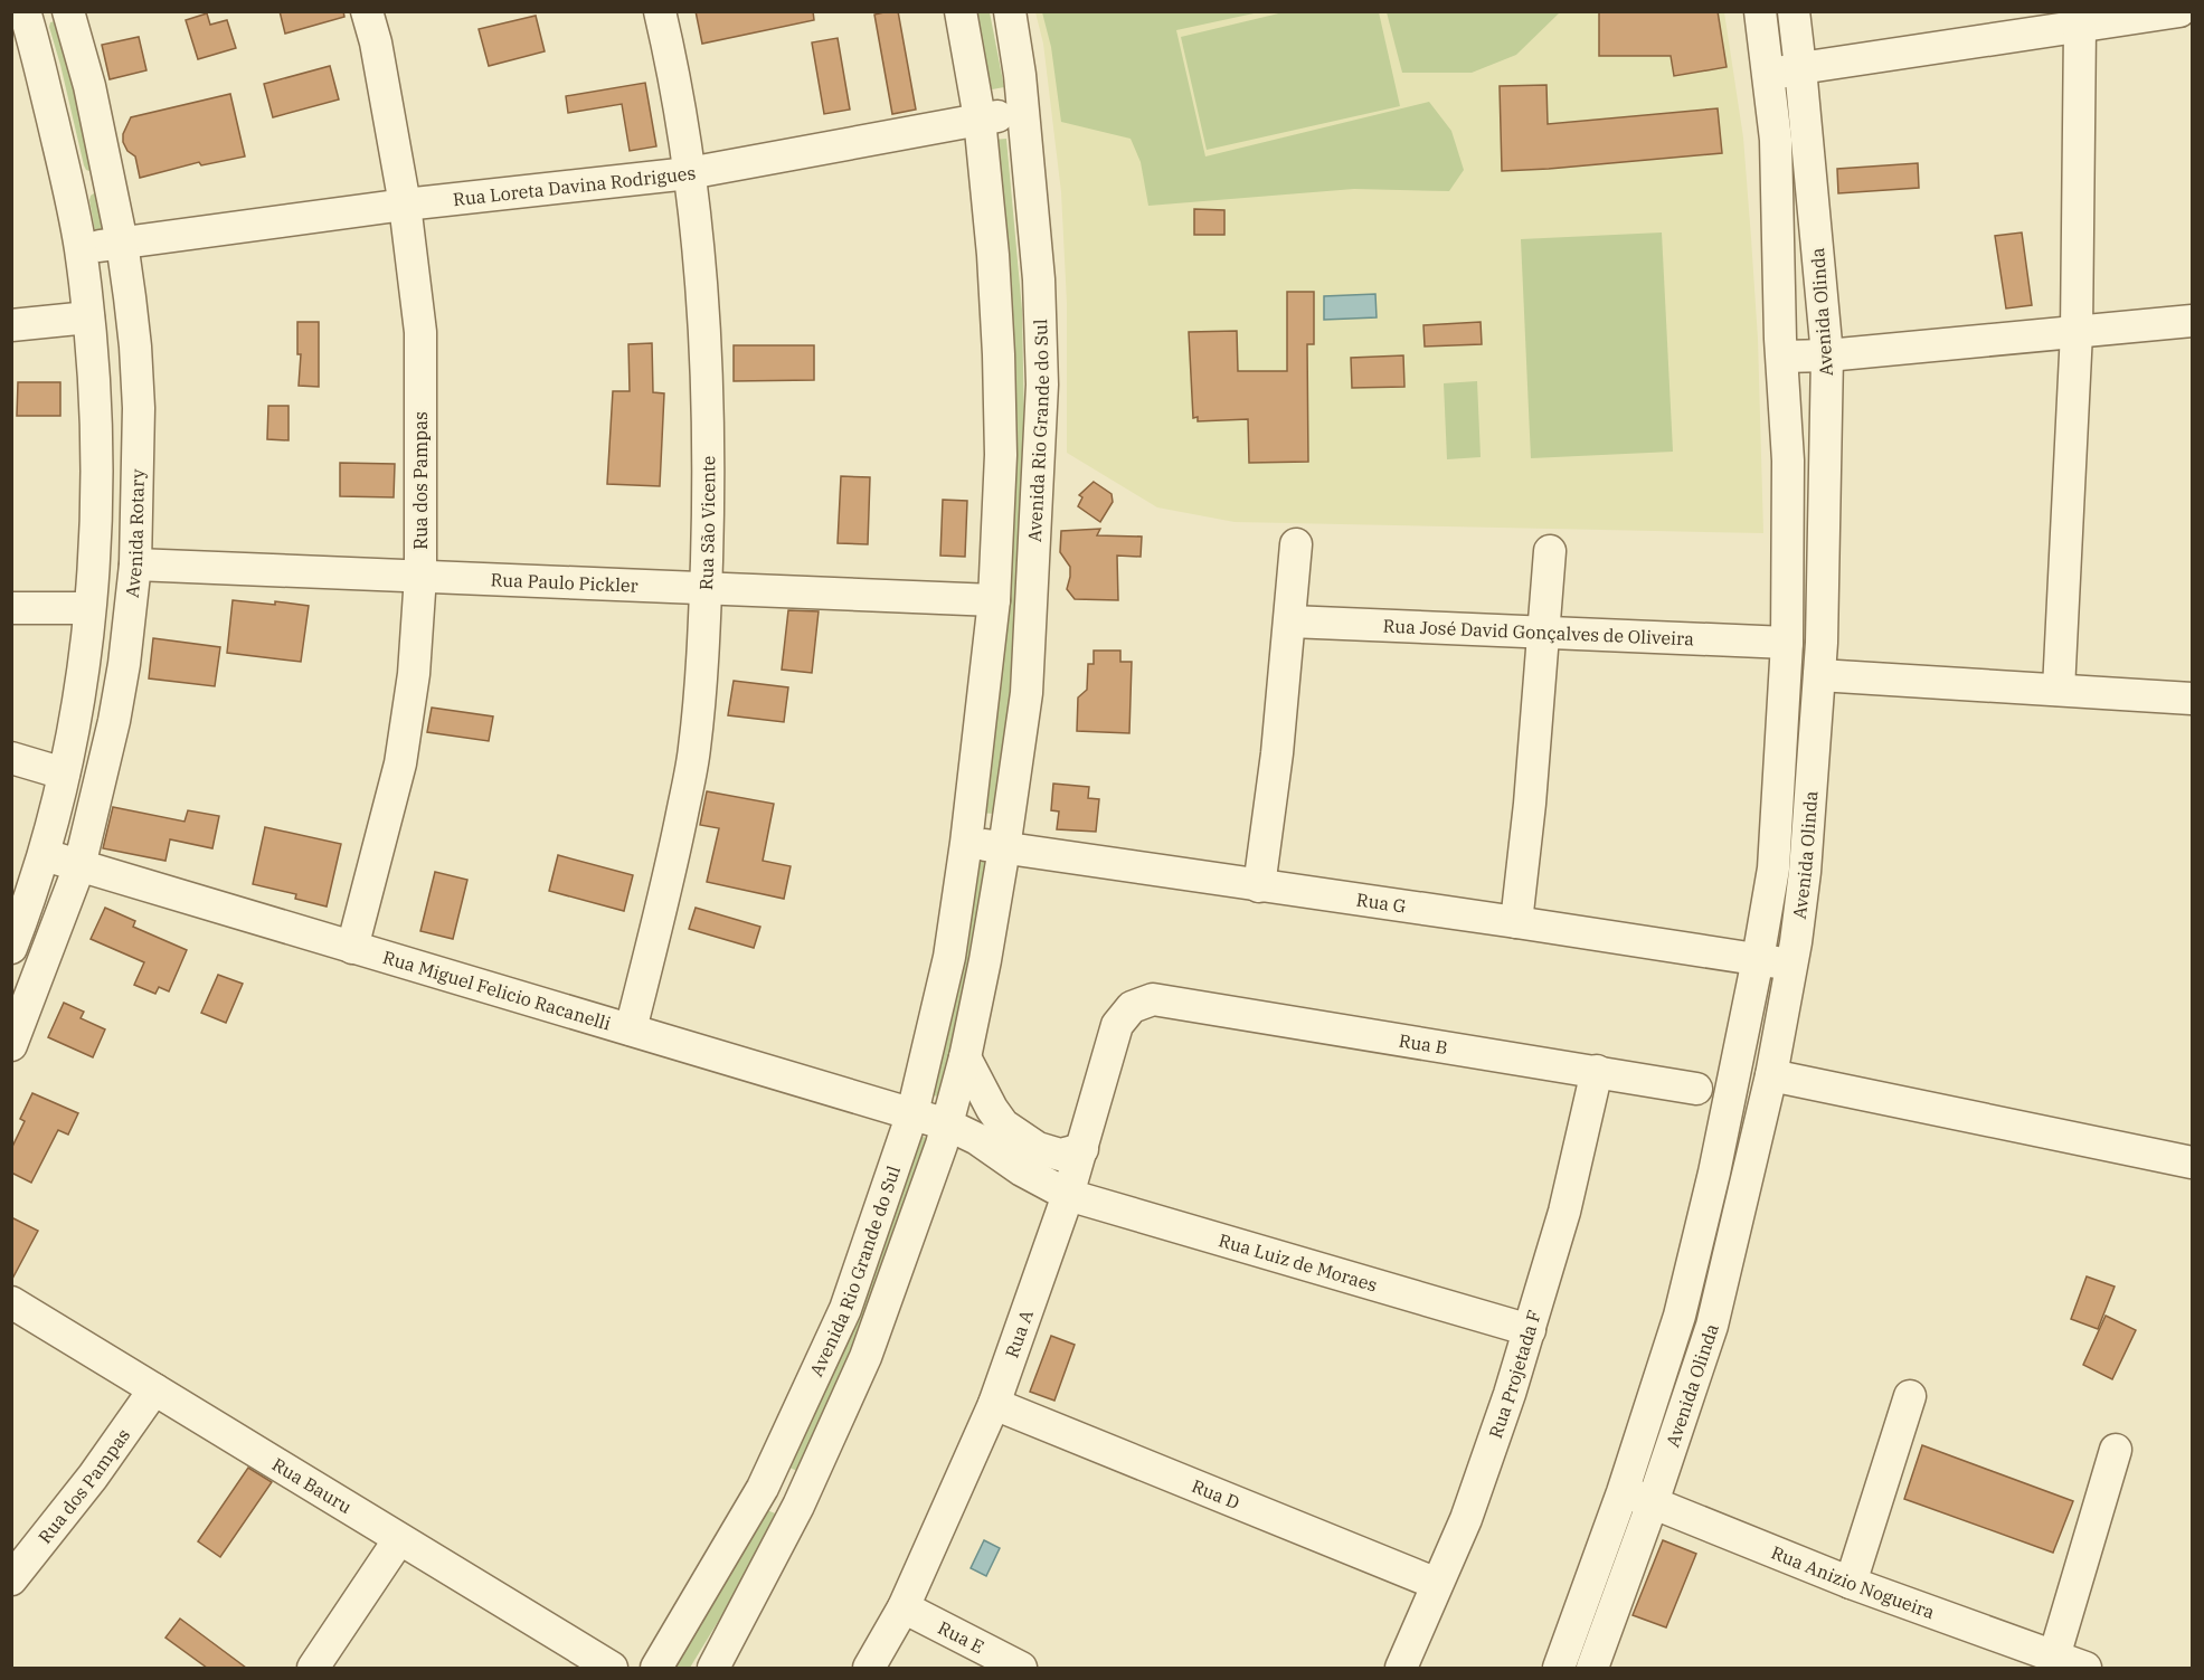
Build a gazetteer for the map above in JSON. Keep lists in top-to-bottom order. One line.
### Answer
{"streets":{"street":["Rua Loreta Davina Rodrigues","Avenida Olinda","Avenida Rio Grande do Sul","Rua dos Pampas","Rua São Vicente","Avenida Rotary","Rua Paulo Pickler","Rua José David Gonçalves de Oliveira","Rua G","Rua Miguel Felicio Racanelli","Rua B","Rua Luiz de Moraes","Rua A","Rua Projetada F","Rua Bauru","Rua D","Rua Anizio Nogueira","Rua E"]},"crossings":[["Rua Loreta Davina Rodrigues","Avenida Rio Grande do Sul"],["Rua Loreta Davina Rodrigues","Rua dos Pampas"],["Rua Loreta Davina Rodrigues","Rua São Vicente"],["Rua Loreta Davina Rodrigues","Avenida Rotary"],["Avenida Olinda","Rua José David Gonçalves de Oliveira"],["Avenida Olinda","Rua G"],["Avenida Olinda","Rua Anizio Nogueira"],["Avenida Rio Grande do Sul","Rua Paulo Pickler"],["Avenida Rio Grande do Sul","Rua G"],["Avenida Rio Grande do Sul","Rua Miguel Felicio Racanelli"],["Rua dos Pampas","Rua Paulo Pickler"],["Rua dos Pampas","Rua Miguel Felicio Racanelli"],["Rua dos Pampas","Rua Bauru"],["Rua São Vicente","Rua Paulo Pickler"],["Rua São Vicente","Rua Miguel Felicio Racanelli"],["Avenida Rotary","Rua Paulo Pickler"],["Avenida Rotary","Rua Miguel Felicio Racanelli"],["Rua Miguel Felicio Racanelli","Rua Luiz de Moraes"],["Rua B","Rua A"],["Rua B","Rua Projetada F"],["Rua Luiz de Moraes","Rua A"],["Rua Luiz de Moraes","Rua Projetada F"],["Rua A","Rua D"],["Rua A","Rua E"],["Rua Projetada F","Rua D"]]}
